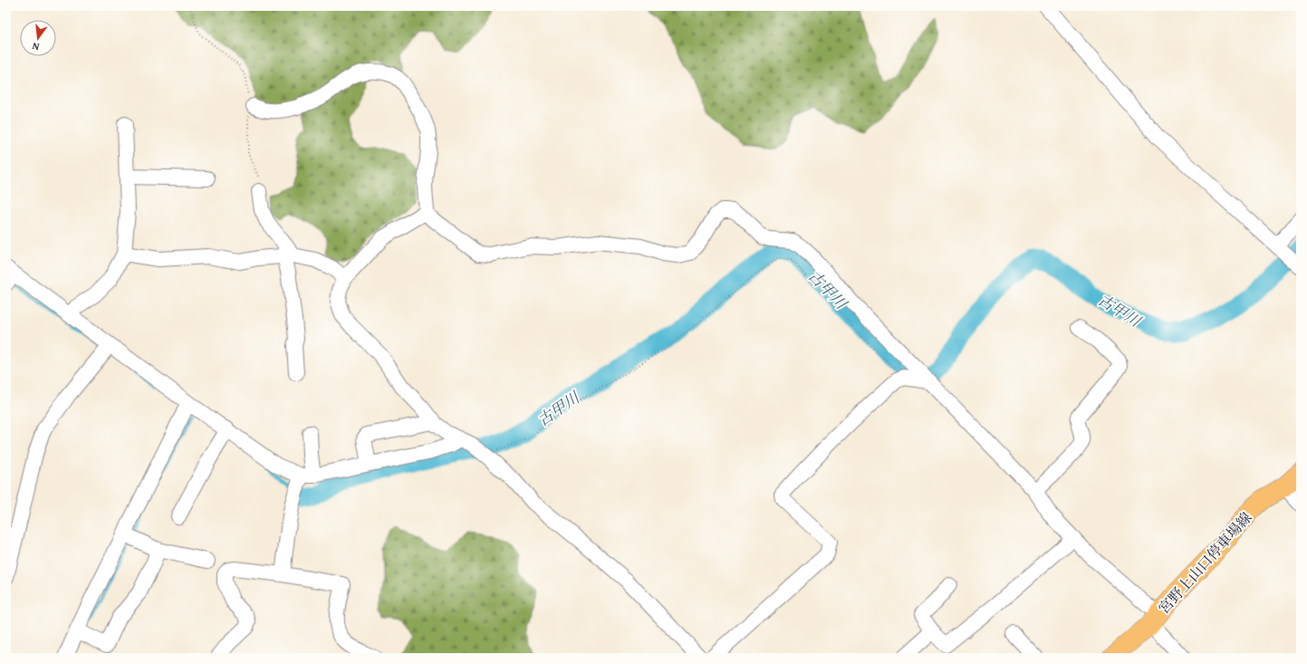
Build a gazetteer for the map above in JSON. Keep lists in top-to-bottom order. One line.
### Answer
{"streets":{"main road":["宮野上山口停車場線"]},"water":["古甲川"],"north":"bottom"}
